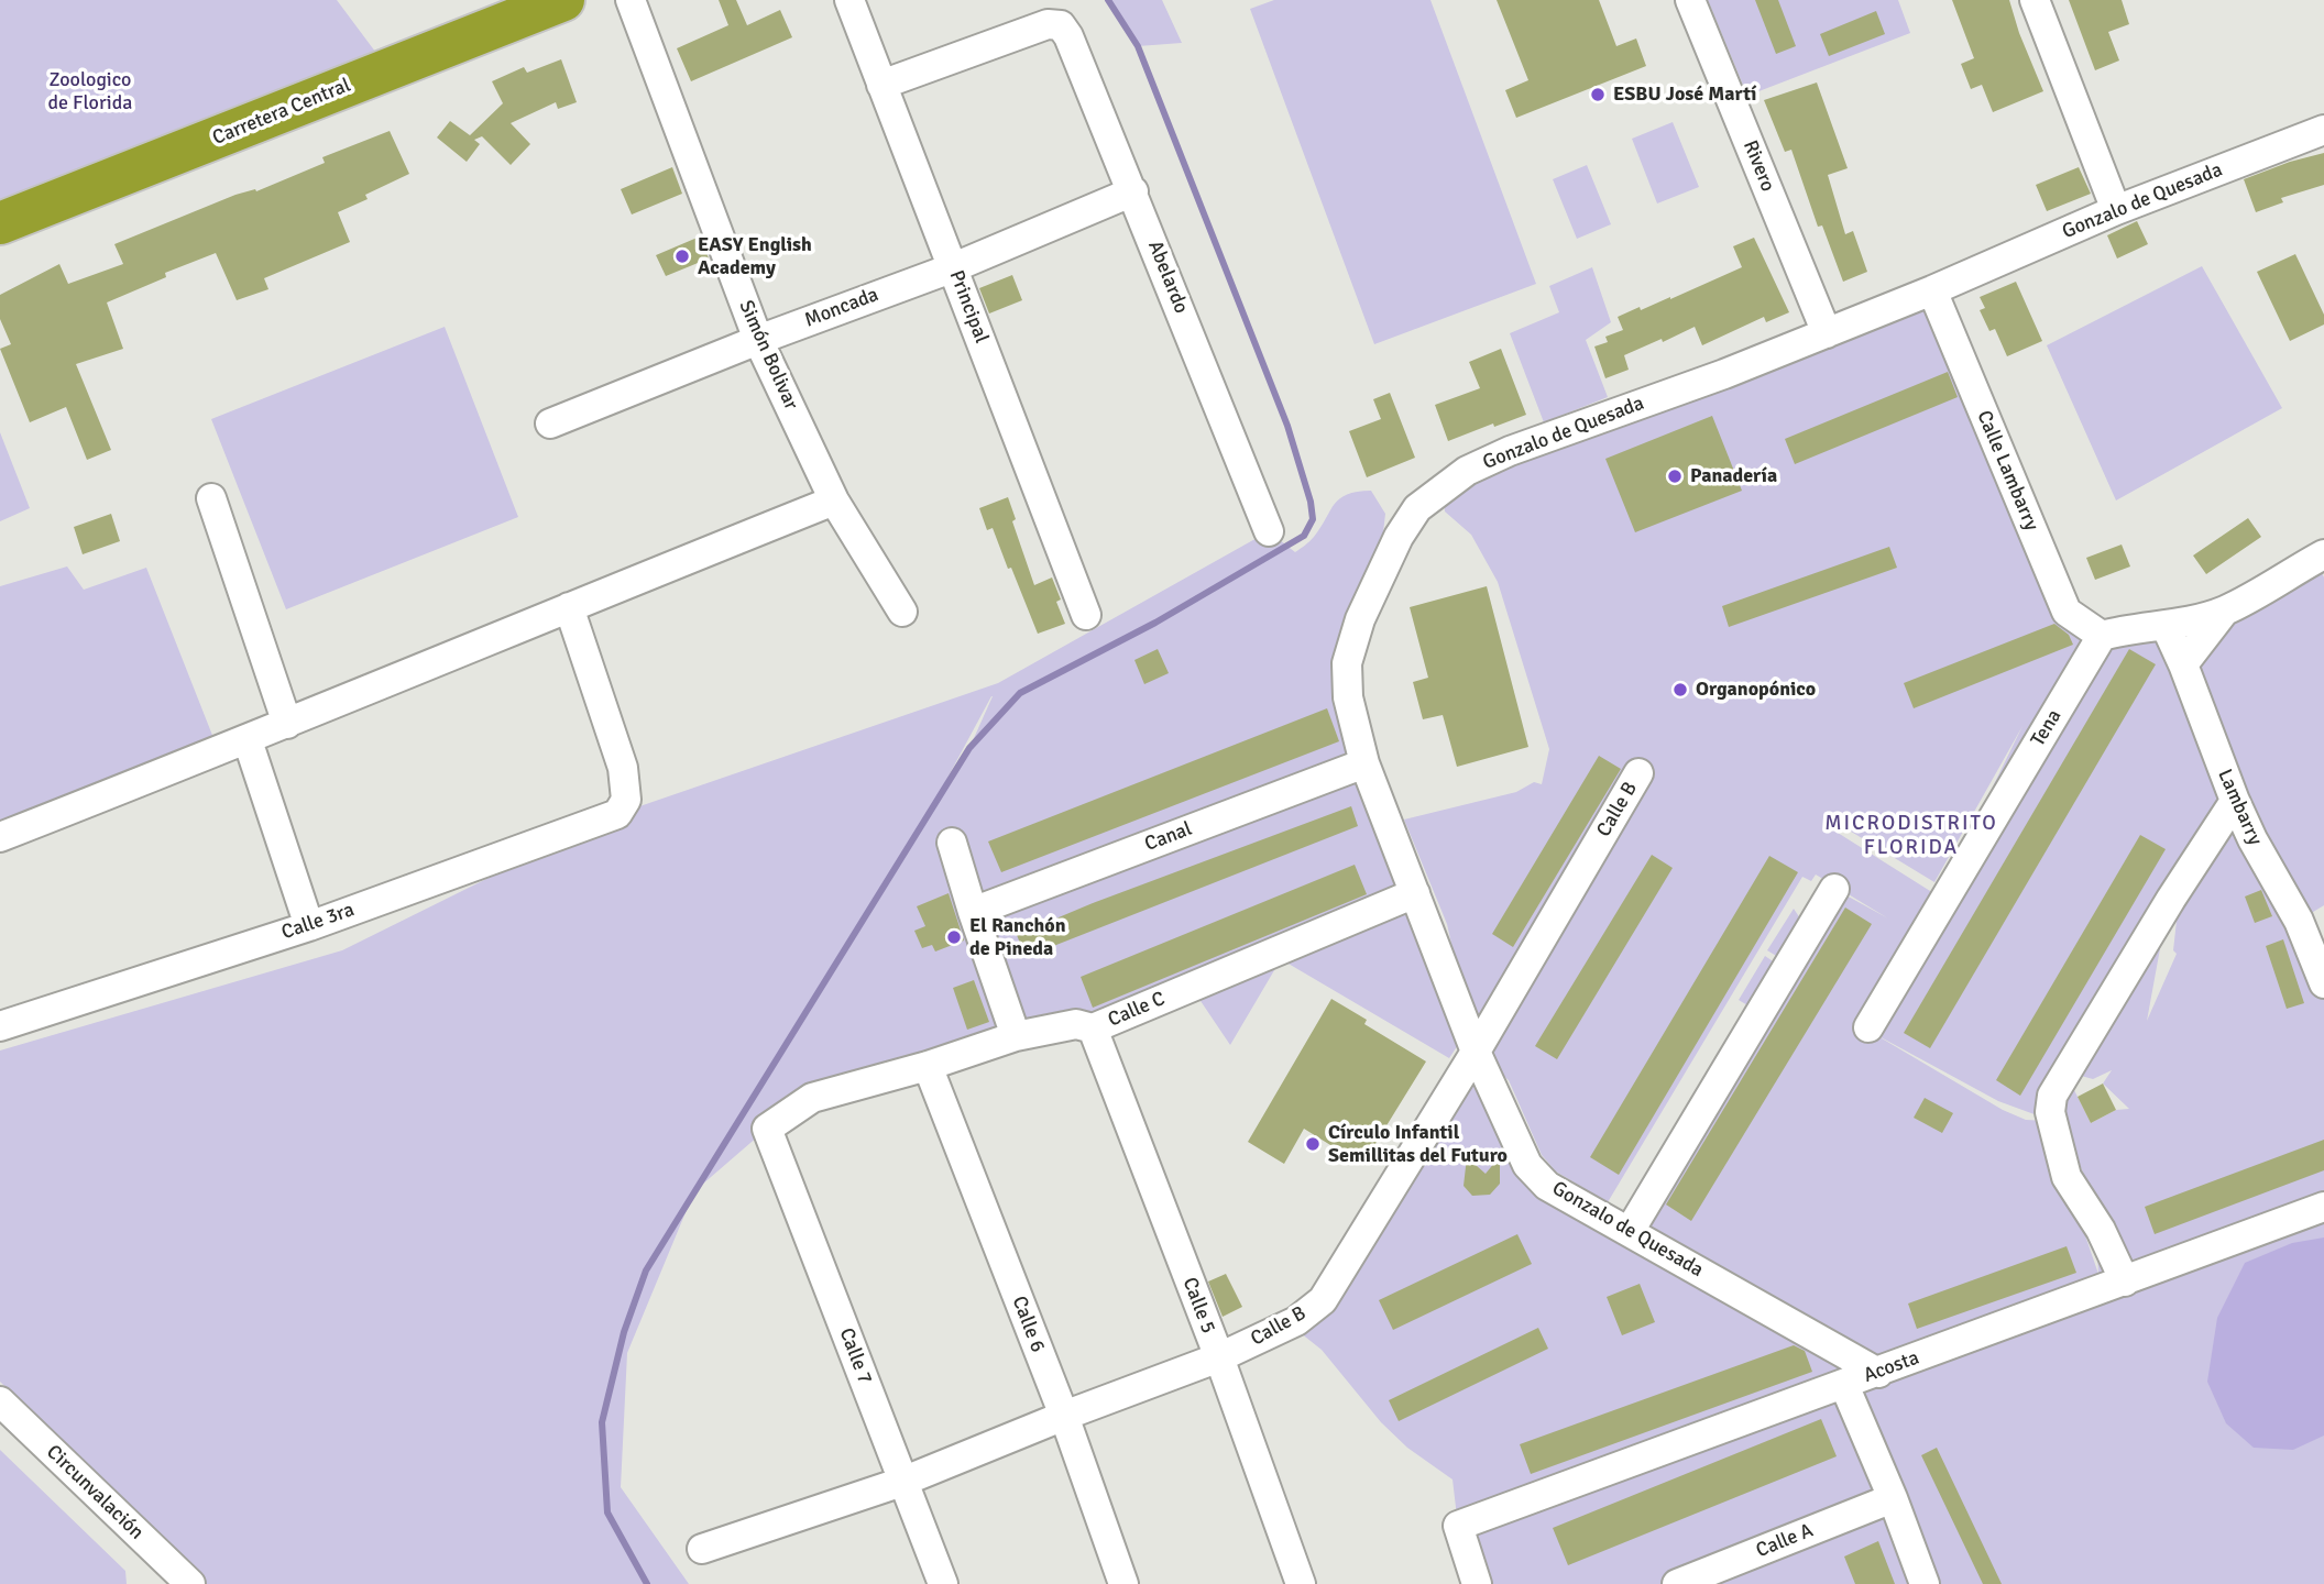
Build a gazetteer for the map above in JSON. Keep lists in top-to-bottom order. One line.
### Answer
{"streets":{"highway":["Carretera Central"],"street":["Rivero","Gonzalo de Quesada","Abelardo","Principal","Moncada","Simón Bolivar","Calle Lambarry","Tena","Lambarry","Calle B","Canal","Calle 3ra","Calle C","Calle 5","Calle 6","Calle 7","Acosta","Circunvalación","Calle A"]},"crossings":[["Rivero","Gonzalo de Quesada"],["Gonzalo de Quesada","Calle Lambarry"],["Gonzalo de Quesada","Calle B"],["Gonzalo de Quesada","Canal"],["Gonzalo de Quesada","Calle C"],["Gonzalo de Quesada","Acosta"],["Abelardo","Principal"],["Abelardo","Moncada"],["Principal","Moncada"],["Moncada","Simón Bolivar"],["Calle Lambarry","Tena"],["Calle B","Calle 5"],["Calle B","Calle 6"],["Calle B","Calle 7"],["Calle C","Calle 5"],["Calle C","Calle 6"],["Calle C","Calle 7"]],"districts":["MICRODISTRITO FLORIDA"],"parks":["Zoologico de Florida"],"places":["ESBU José Martí","EASY English Academy","Panadería","Organopónico","El Ranchón de Pineda","Círculo Infantil Semillitas del Futuro"]}
